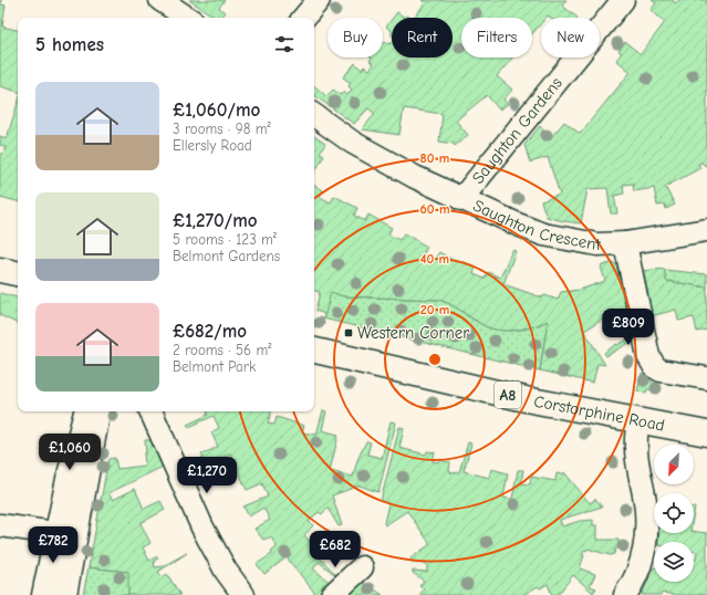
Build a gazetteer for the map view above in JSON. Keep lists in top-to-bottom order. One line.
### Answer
{"streets":{"main road":["A8","Corstorphine Road"],"street":["Saughton Gardens","Saughton Crescent"]},"crossings":[["Saughton Gardens","Saughton Crescent"]],"places":{"transit":["Western Corner"]},"north":"bottom left","page":{"chip":["Buy","Rent","Filters","New"],"heading":"5 homes","list":[{"name":"£1,060/mo","note":"3 rooms · 98 m² · Ellersly Road"},{"name":"£1,270/mo","note":"5 rooms · 123 m² · Belmont Gardens"},{"name":"£682/mo","note":"2 rooms · 56 m² · Belmont Park"}],"price":["£809","£1,060","£1,270","£782","£682"]},"rings":["80 m","60 m","40 m","20 m"]}
